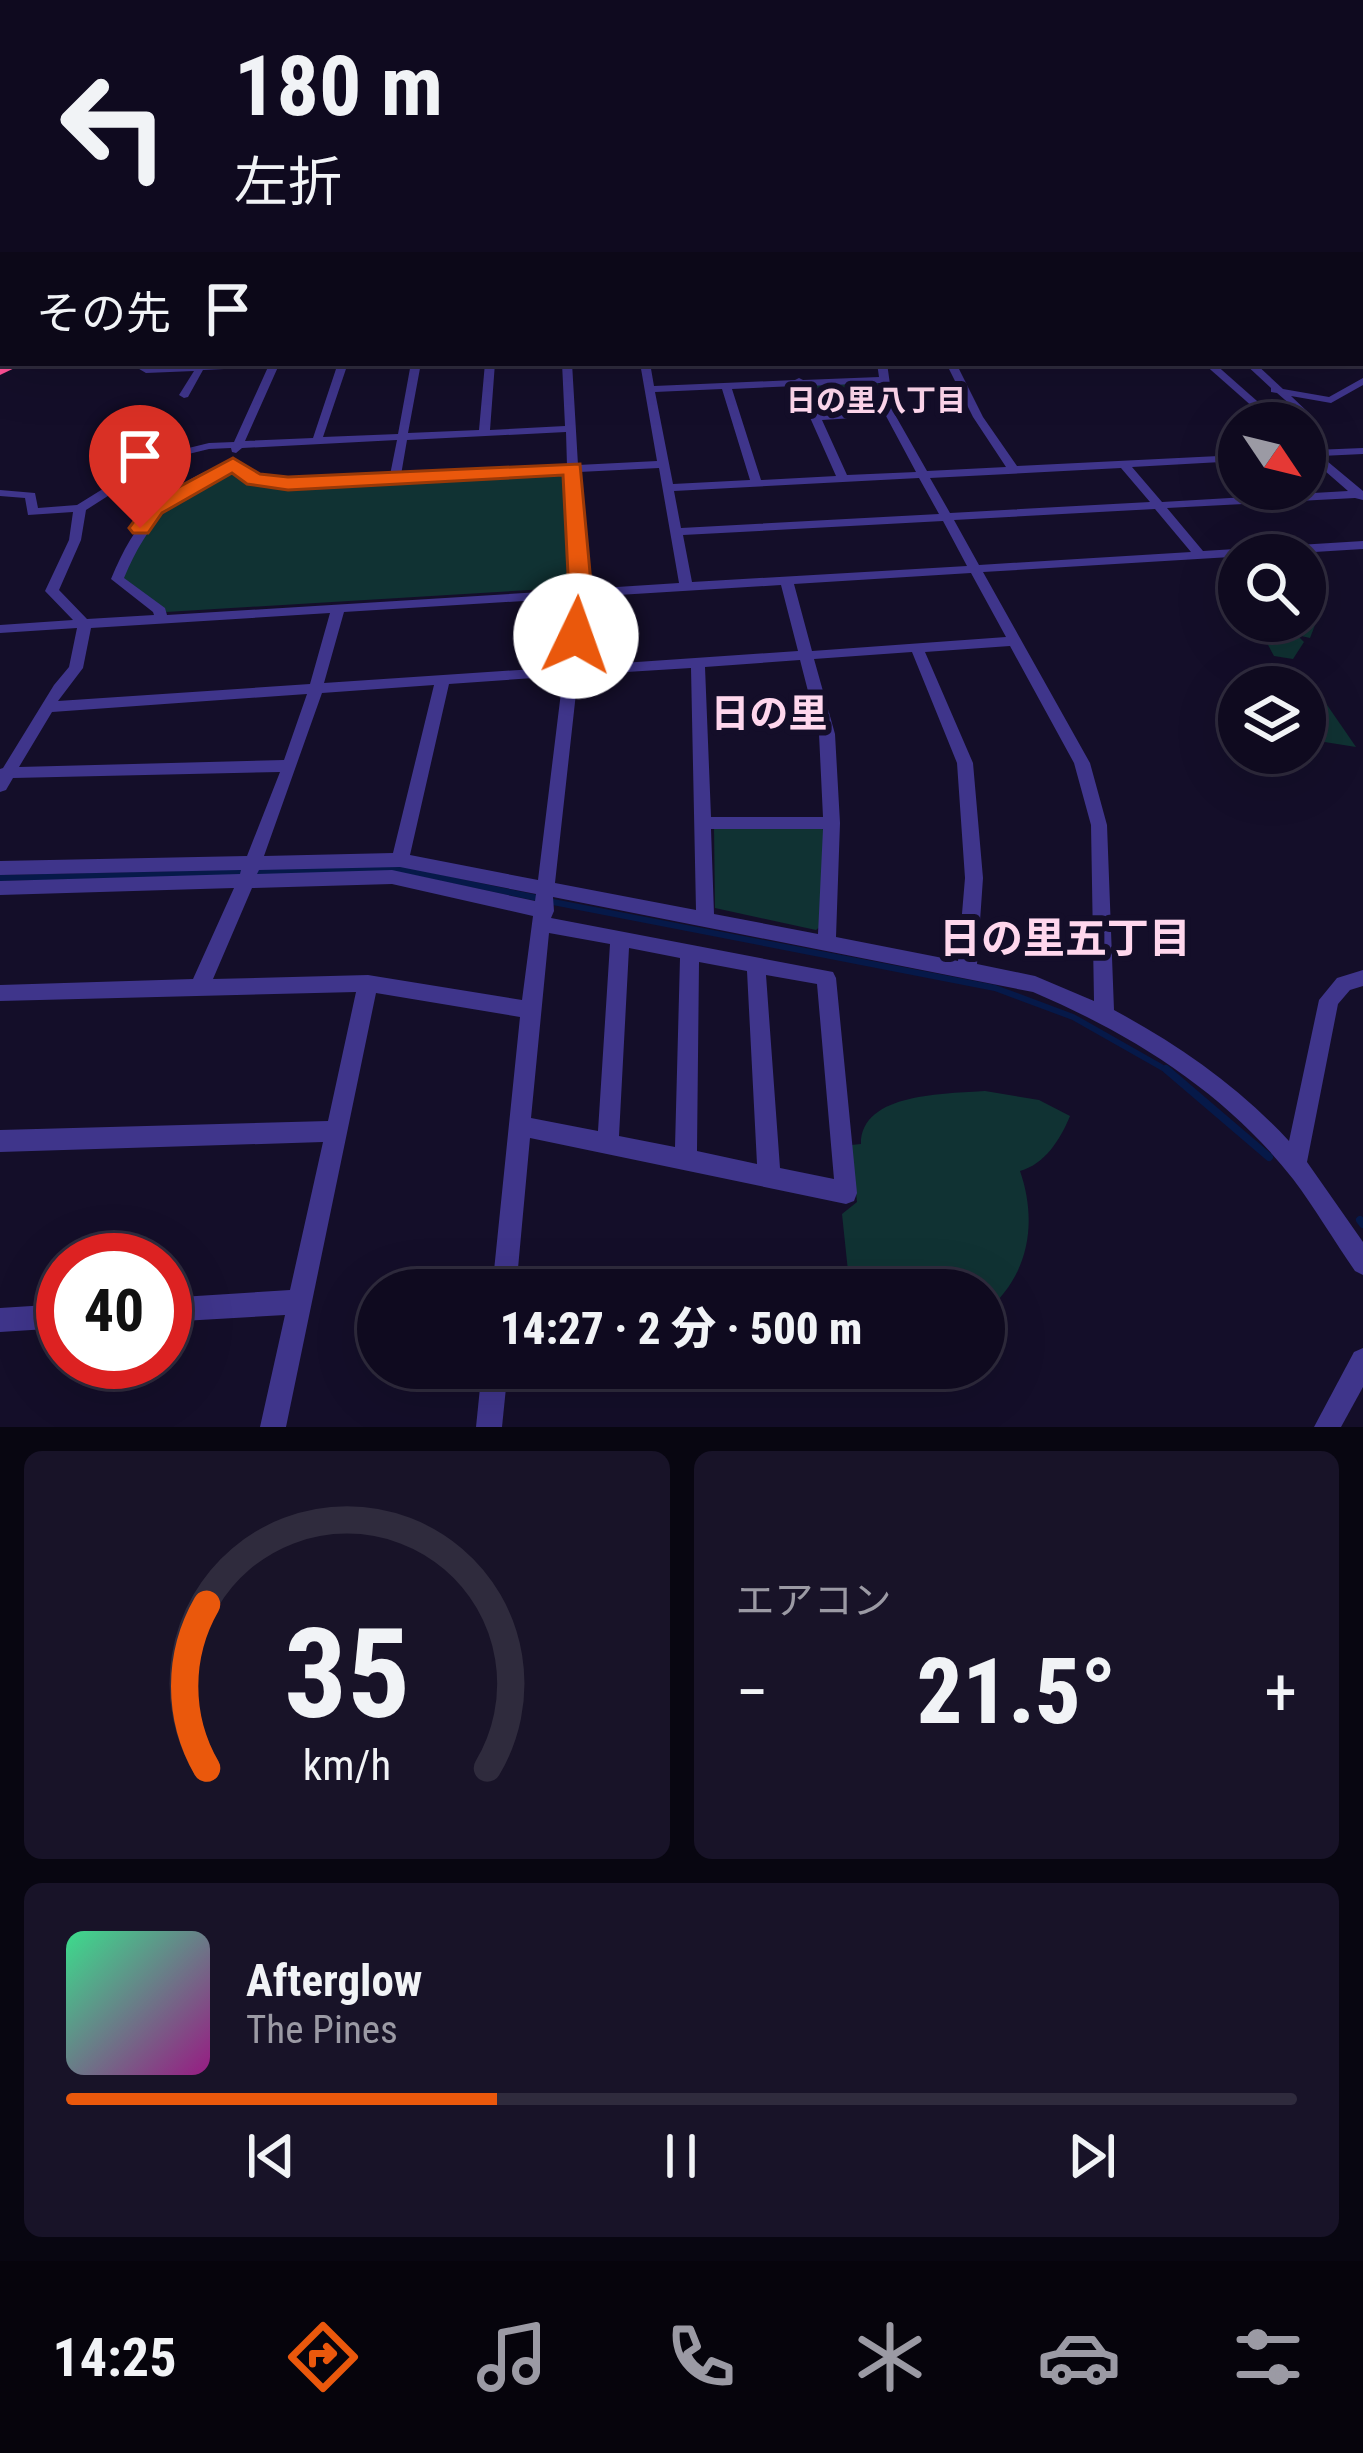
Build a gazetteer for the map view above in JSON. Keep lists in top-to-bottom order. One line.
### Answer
{"districts":["日の里八丁目","日の里","日の里五丁目"],"north":"bottom right","page":{"turn":["180 m","左折"],"then":"その先","limit":"40","trip":"14:27 · 2 分 · 500 m","tile":"エアコン","heat":["−","21.5°","+"],"song":["Afterglow","The Pines"],"tabs":"14:25","gauge":["35","km/h"]}}
